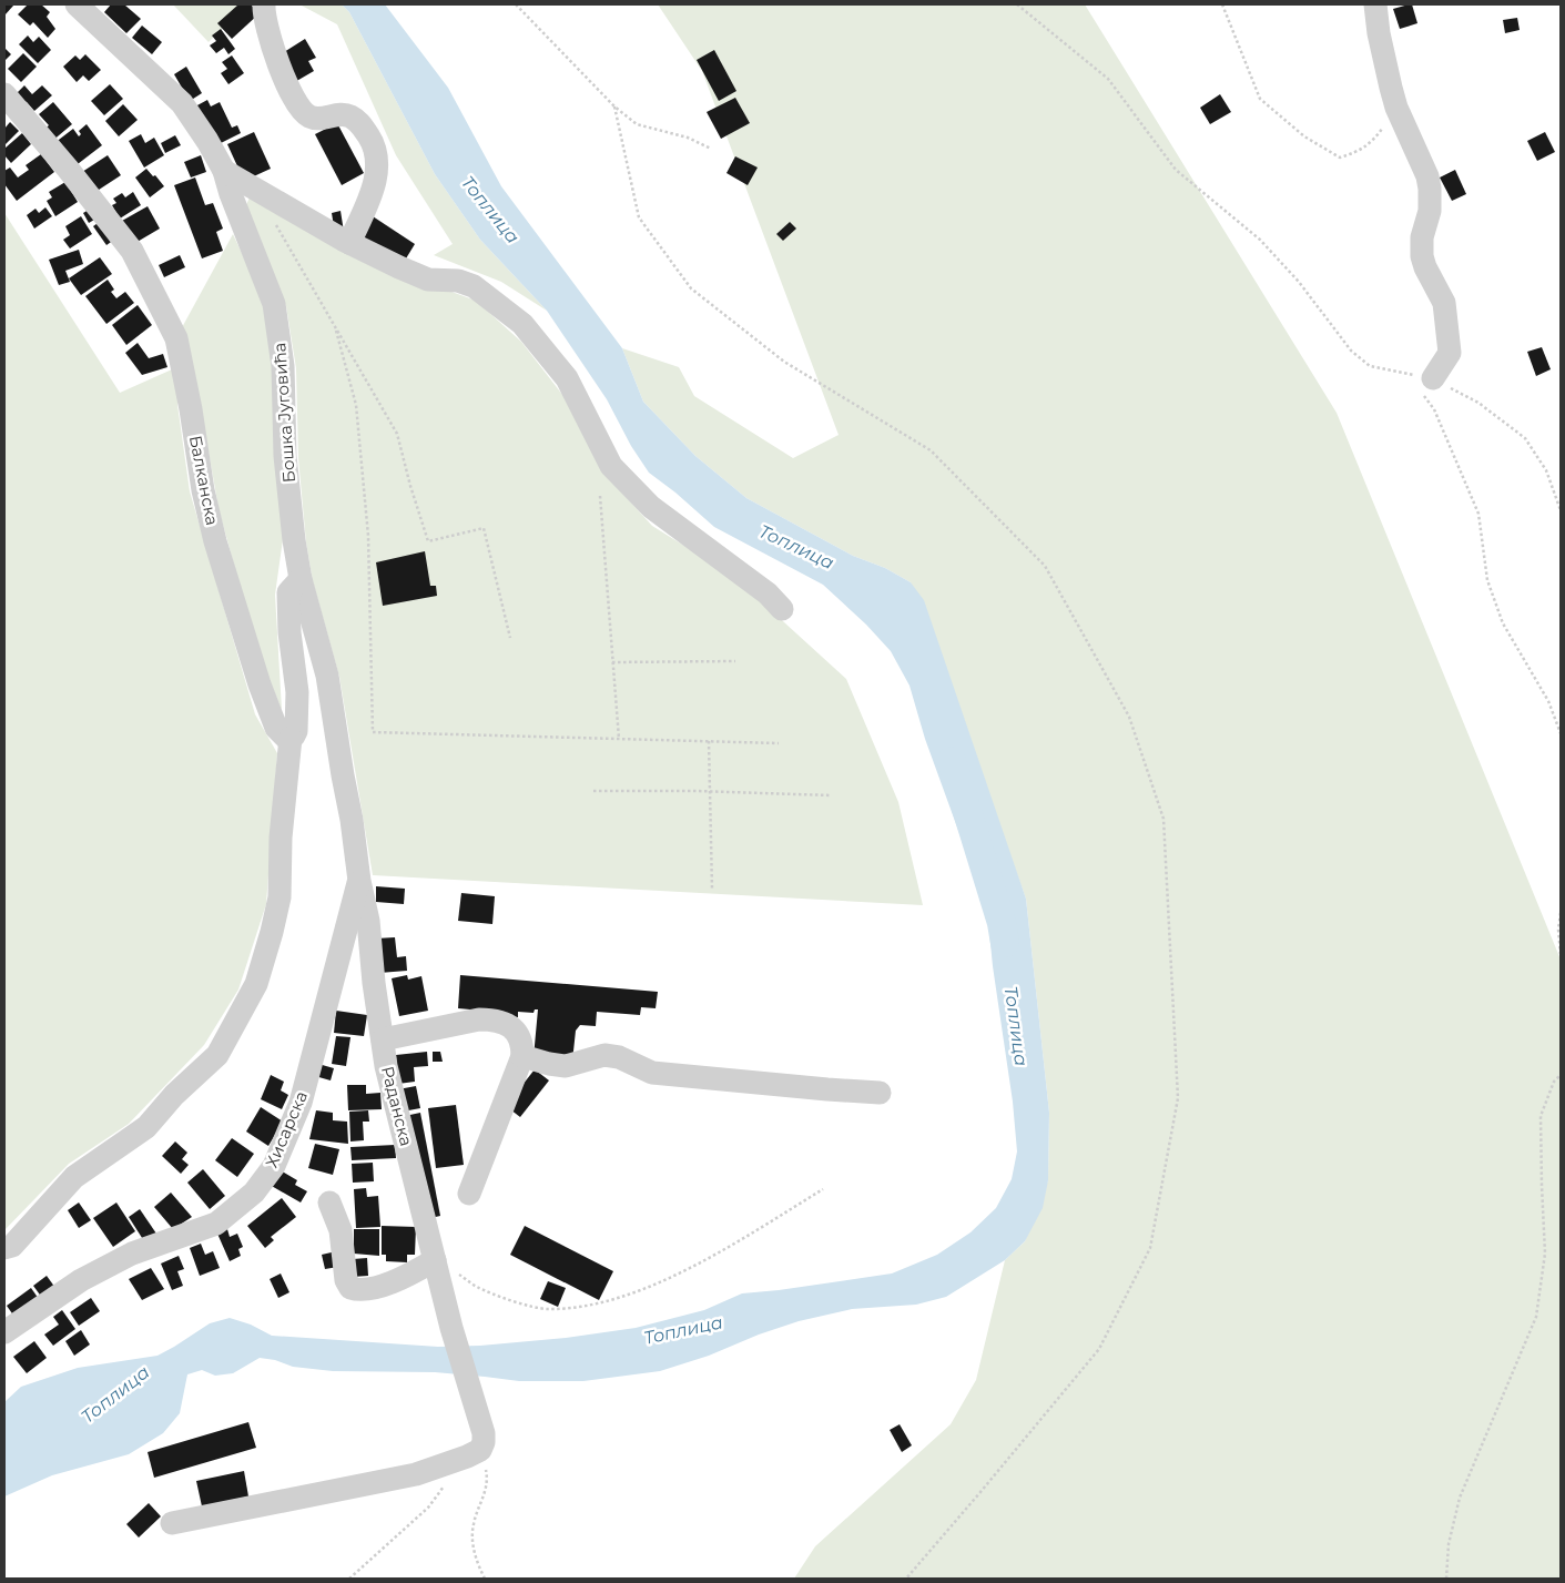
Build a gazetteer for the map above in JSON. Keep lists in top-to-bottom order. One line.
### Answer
{"streets":{"street":["Бошка Југовића","Балканска","Раданска","Хисарска"]},"crossings":[["Бошка Југовића","Раданска"],["Бошка Југовића","Хисарска"],["Раданска","Хисарска"]],"water":["Топлица"]}
